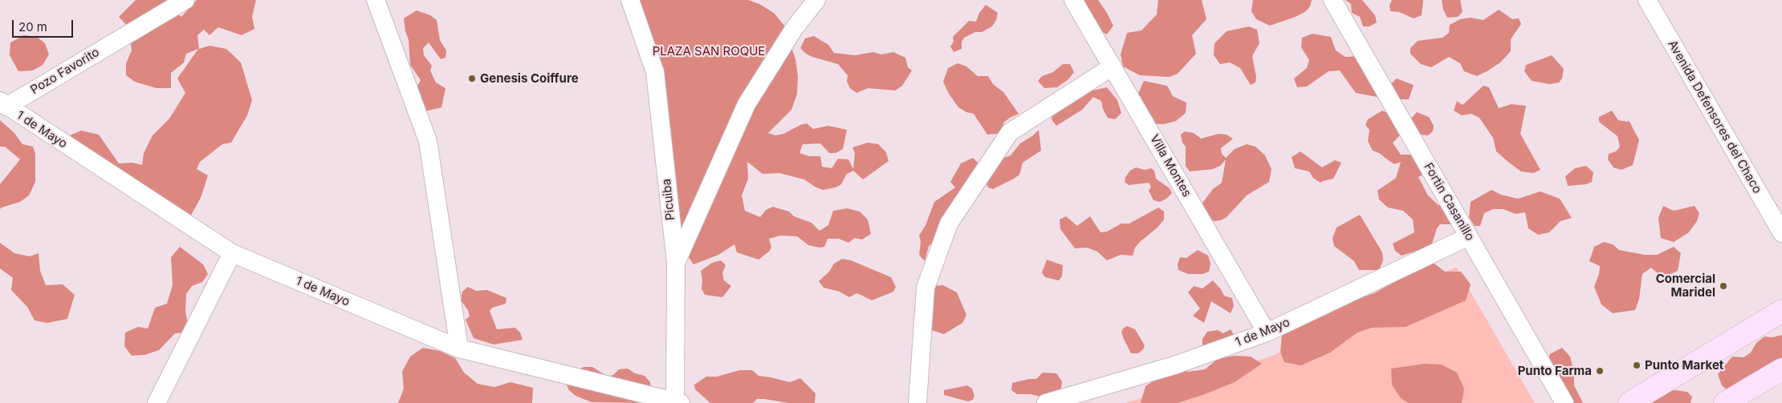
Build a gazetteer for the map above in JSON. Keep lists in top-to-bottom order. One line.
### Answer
{"streets":{"street":["Pozo Favorito","Avenida Defensores del Chaco","1 de Mayo","Villa Montes","Picuiba","Fortin Casanillo"]},"crossings":[["Pozo Favorito","1 de Mayo"],["1 de Mayo","Villa Montes"],["1 de Mayo","Picuiba"],["1 de Mayo","Fortin Casanillo"]],"parks":["PLAZA SAN ROQUE"],"places":["Genesis Coiffure","Comercial Maridel","Punto Market","Punto Farma"],"scale_bar":"20 m"}
